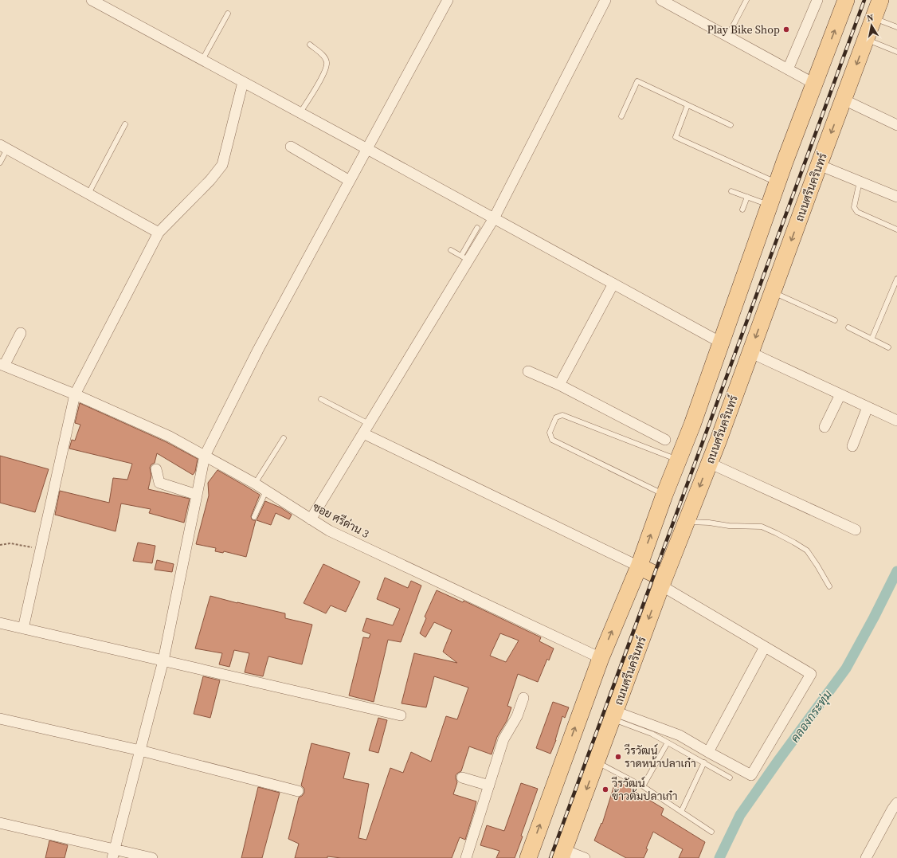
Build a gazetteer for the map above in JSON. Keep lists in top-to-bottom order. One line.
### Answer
{"streets":{"main road":["ถนนศรีนครินทร์"],"street":["ซอย ศรีด่าน 3"]},"water":["คลองกระทุ่ม"],"places":["Play Bike Shop","วีรวัฒน์ ราดหน้าปลาเก๋า","วีรวัฒน์ ข้าวต้มปลาเก๋า"],"north":"top"}
